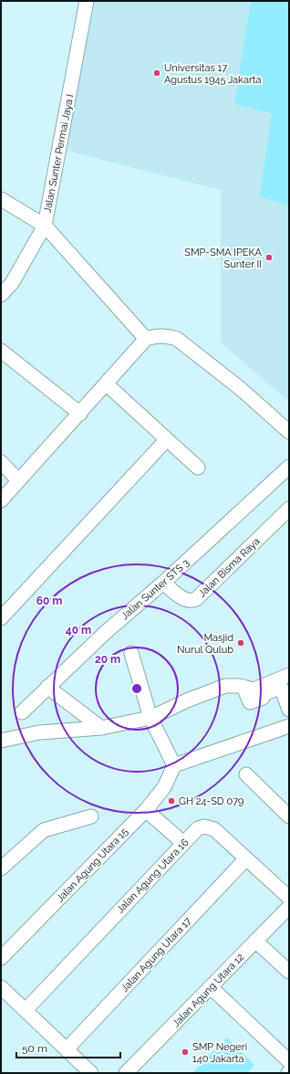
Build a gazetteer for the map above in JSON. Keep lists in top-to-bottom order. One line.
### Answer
{"streets":{"street":["Jalan Sunter Permai Jaya I","Jalan Bisma Raya","Jalan Sunter STS 3","Jalan Agung Utara 15","Jalan Agung Utara 16","Jalan Agung Utara 17","Jalan Agung Utara 12"]},"crossings":[["Jalan Bisma Raya","Jalan Sunter STS 3"],["Jalan Agung Utara 16","Jalan Agung Utara 17"]],"places":["Universitas 17 Agustus 1945 Jakarta","SMP-SMA IPEKA Sunter II","Masjid Nurul Qulub","GH 24-SD 079","SMP Negeri 140 Jakarta"],"scale_bar":"50 m","rings":["60 m","40 m","20 m"]}
